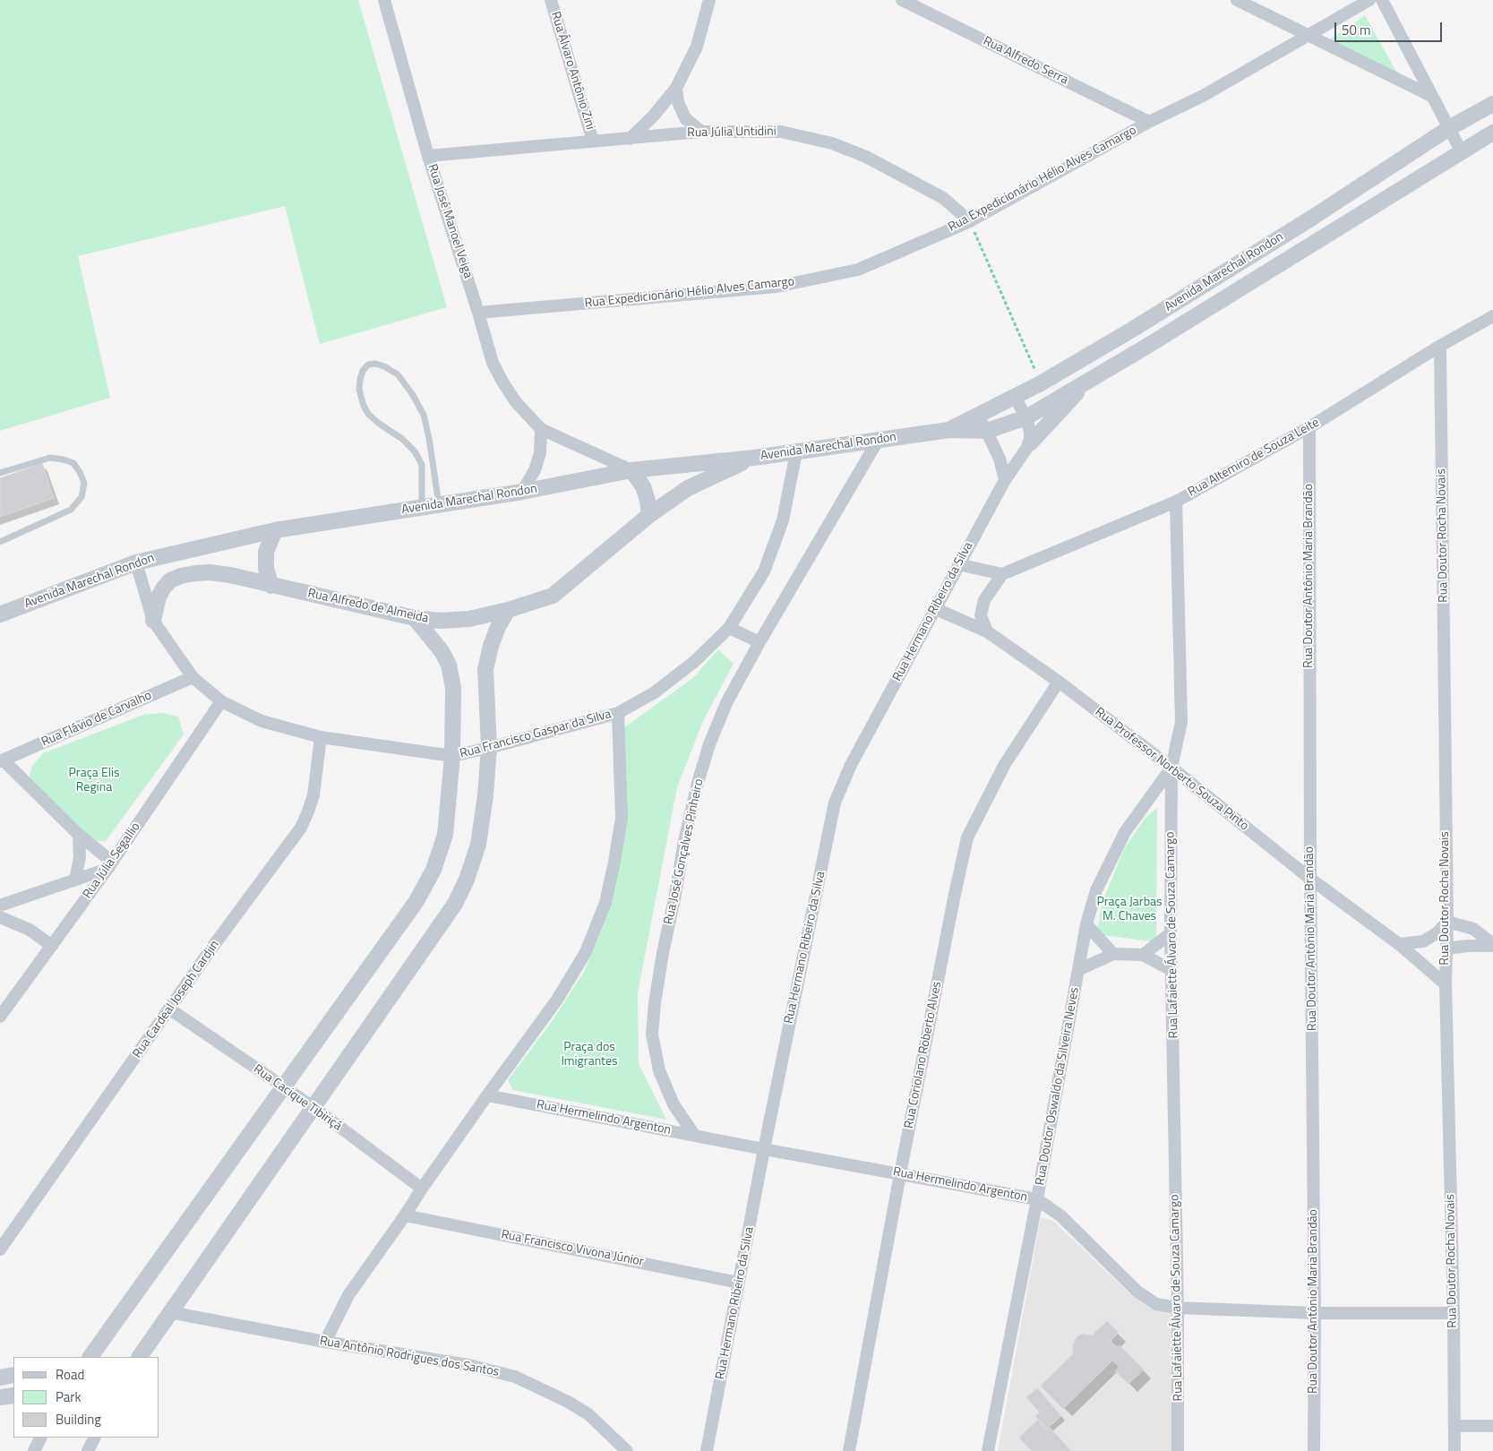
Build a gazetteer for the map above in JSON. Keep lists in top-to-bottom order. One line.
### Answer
{"streets":{"street":["Rua Alfredo Serra","Rua Álvaro Antônio Zini","Rua Júlia Untidini","Rua Expedicionário Hélio Alves Camargo","Rua José Manoel Veiga","Avenida Marechal Rondon","Rua Altemiro de Souza Leite","Rua Doutor Rocha Novais","Rua Doutor Antônio Maria Brandão","Rua Alfredo de Almeida","Rua Hermano Ribeiro da Silva","Rua Flávio de Carvalho","Rua Francisco Gaspar da Silva","Rua Professor Norberto Souza Pinto","Rua José Gonçalves Pinheiro","Rua Júlia Segallio","Rua Lafaiette Álvaro de Souza Camargo","Rua Cardeal Joseph Cardjin","Rua Coriolano Roberto Alves","Rua Doutor Oswaldo da Silveira Neves","Rua Cacique Tibiriçá","Rua Hermelindo Argenton","Rua Francisco Vivona Júnior","Rua Antônio Rodrigues dos Santos"]},"crossings":[["Rua Alfredo Serra","Rua Expedicionário Hélio Alves Camargo"],["Rua Álvaro Antônio Zini","Rua Júlia Untidini"],["Rua Júlia Untidini","Rua Expedicionário Hélio Alves Camargo"],["Rua Júlia Untidini","Rua José Manoel Veiga"],["Rua Expedicionário Hélio Alves Camargo","Rua José Manoel Veiga"],["Rua José Manoel Veiga","Avenida Marechal Rondon"],["Avenida Marechal Rondon","Rua Alfredo de Almeida"],["Avenida Marechal Rondon","Rua Francisco Gaspar da Silva"],["Avenida Marechal Rondon","Rua José Gonçalves Pinheiro"],["Rua Altemiro de Souza Leite","Rua Doutor Rocha Novais"],["Rua Altemiro de Souza Leite","Rua Doutor Antônio Maria Brandão"],["Rua Altemiro de Souza Leite","Rua Lafaiette Álvaro de Souza Camargo"],["Rua Doutor Rocha Novais","Rua Professor Norberto Souza Pinto"],["Rua Doutor Rocha Novais","Rua Hermelindo Argenton"],["Rua Doutor Antônio Maria Brandão","Rua Professor Norberto Souza Pinto"],["Rua Doutor Antônio Maria Brandão","Rua Hermelindo Argenton"],["Rua Alfredo de Almeida","Rua Francisco Gaspar da Silva"],["Rua Hermano Ribeiro da Silva","Rua Professor Norberto Souza Pinto"],["Rua Hermano Ribeiro da Silva","Rua Hermelindo Argenton"],["Rua Hermano Ribeiro da Silva","Rua Francisco Vivona Júnior"],["Rua Flávio de Carvalho","Rua Francisco Gaspar da Silva"],["Rua Francisco Gaspar da Silva","Rua Júlia Segallio"],["Rua Francisco Gaspar da Silva","Rua Cardeal Joseph Cardjin"],["Rua Professor Norberto Souza Pinto","Rua Lafaiette Álvaro de Souza Camargo"],["Rua Professor Norberto Souza Pinto","Rua Coriolano Roberto Alves"],["Rua Professor Norberto Souza Pinto","Rua Doutor Oswaldo da Silveira Neves"],["Rua José Gonçalves Pinheiro","Rua Hermelindo Argenton"],["Rua Lafaiette Álvaro de Souza Camargo","Rua Doutor Oswaldo da Silveira Neves"],["Rua Lafaiette Álvaro de Souza Camargo","Rua Hermelindo Argenton"],["Rua Cardeal Joseph Cardjin","Rua Cacique Tibiriçá"],["Rua Coriolano Roberto Alves","Rua Hermelindo Argenton"],["Rua Doutor Oswaldo da Silveira Neves","Rua Hermelindo Argenton"]],"parks":["Praça Elis Regina","Praça Jarbas M. Chaves","Praça dos Imigrantes"],"legend":["Road","Park","Building"],"scale_bar":"50 m"}
